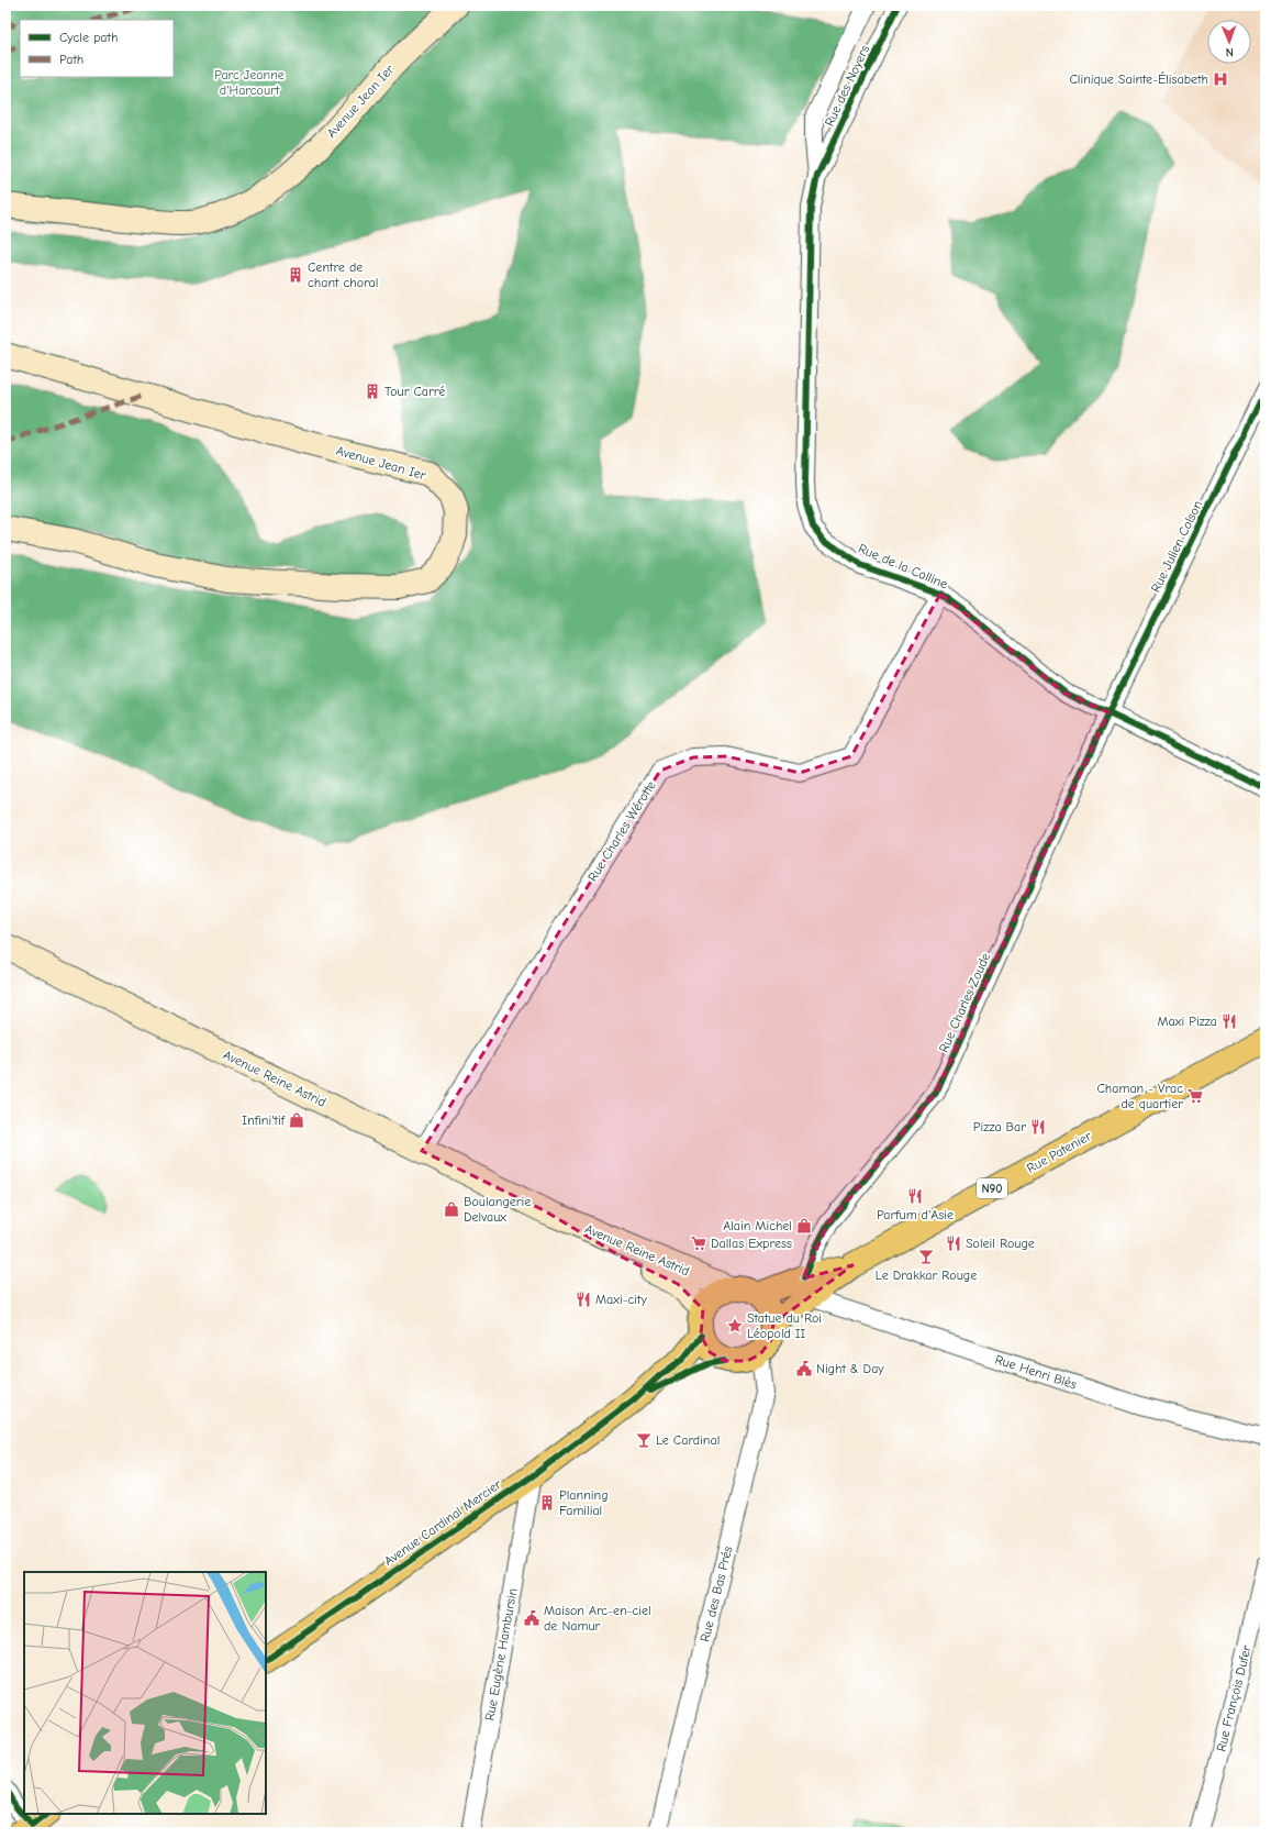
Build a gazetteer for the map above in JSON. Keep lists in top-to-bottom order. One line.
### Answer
{"streets":{"main road":["Avenue Jean Ier","Avenue Reine Astrid","Rue Patenier","N90","Avenue Cardinal Mercier"],"street":["Rue des Noyers","Rue Julien Colson","Rue de la Colline","Rue Charles Wérotte","Rue Charles Zoude","Rue Henri Blès","Rue des Bas Prés","Rue Eugène Hambursin","Rue François Dufer"]},"crossings":[["Rue des Noyers","Rue de la Colline"],["Rue Julien Colson","Rue de la Colline"],["Rue Julien Colson","Rue Charles Zoude"],["Rue de la Colline","Rue Charles Wérotte"],["Rue de la Colline","Rue Charles Zoude"],["Rue Charles Wérotte","Avenue Reine Astrid"],["Rue Charles Zoude","Rue Patenier"],["Rue Charles Zoude","Rue Henri Blès"],["Avenue Reine Astrid","Rue Patenier"],["Avenue Reine Astrid","Avenue Cardinal Mercier"],["Avenue Reine Astrid","Rue des Bas Prés"],["Rue Patenier","Rue Henri Blès"],["Rue Patenier","Avenue Cardinal Mercier"],["Rue Patenier","Rue des Bas Prés"],["Avenue Cardinal Mercier","Rue des Bas Prés"],["Avenue Cardinal Mercier","Rue Eugène Hambursin"]],"parks":["Parc Jeanne d'Harcourt"],"places":{"hospital":["Clinique Sainte-Élisabeth"],"building":["Centre de chant choral","Tour Carré","Planning Familial"],"restaurant":["Maxi Pizza","Pizza Bar","Parfum d'Asie","Soleil Rouge","Maxi-city"],"supermarket":["Chaman - Vrac de quartier","Dallas Express"],"shop":["Infini'tif","Boulangerie Delvaux","Alain Michel"],"bar":["Le Drakkar Rouge","Le Cardinal"],"place":["Statue du Roi Léopold II"],"public building":["Night & Day","Maison Arc-en-ciel de Namur"]},"legend":["Cycle path","Path"],"north":"bottom"}
